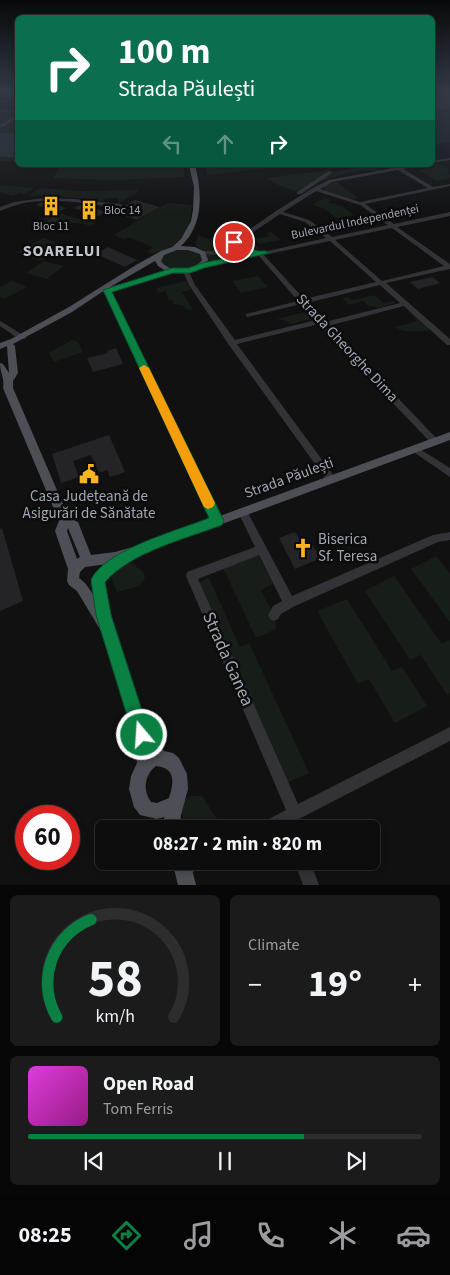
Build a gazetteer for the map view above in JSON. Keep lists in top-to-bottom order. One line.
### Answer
{"streets":{"main road":["Bulevardul Independenței","Strada Păulești"],"street":["Strada Gheorghe Dima","Strada Ganea"]},"crossings":[["Bulevardul Independenței","Strada Gheorghe Dima"],["Strada Gheorghe Dima","Strada Păulești"]],"districts":["SOARELUI"],"places":{"building":["Bloc 11","Bloc 14"],"public building":["Casa Județeană de Asigurări de Sănătate"],"church":["Biserica Sf. Teresa"]},"page":{"turn":["100 m","Strada Păulești"],"limit":"60","trip":"08:27 · 2 min · 820 m","tile":"Climate","heat":["−","19°","+"],"song":["Open Road","Tom Ferris"],"tabs":"08:25","gauge":["58","km/h"]}}
